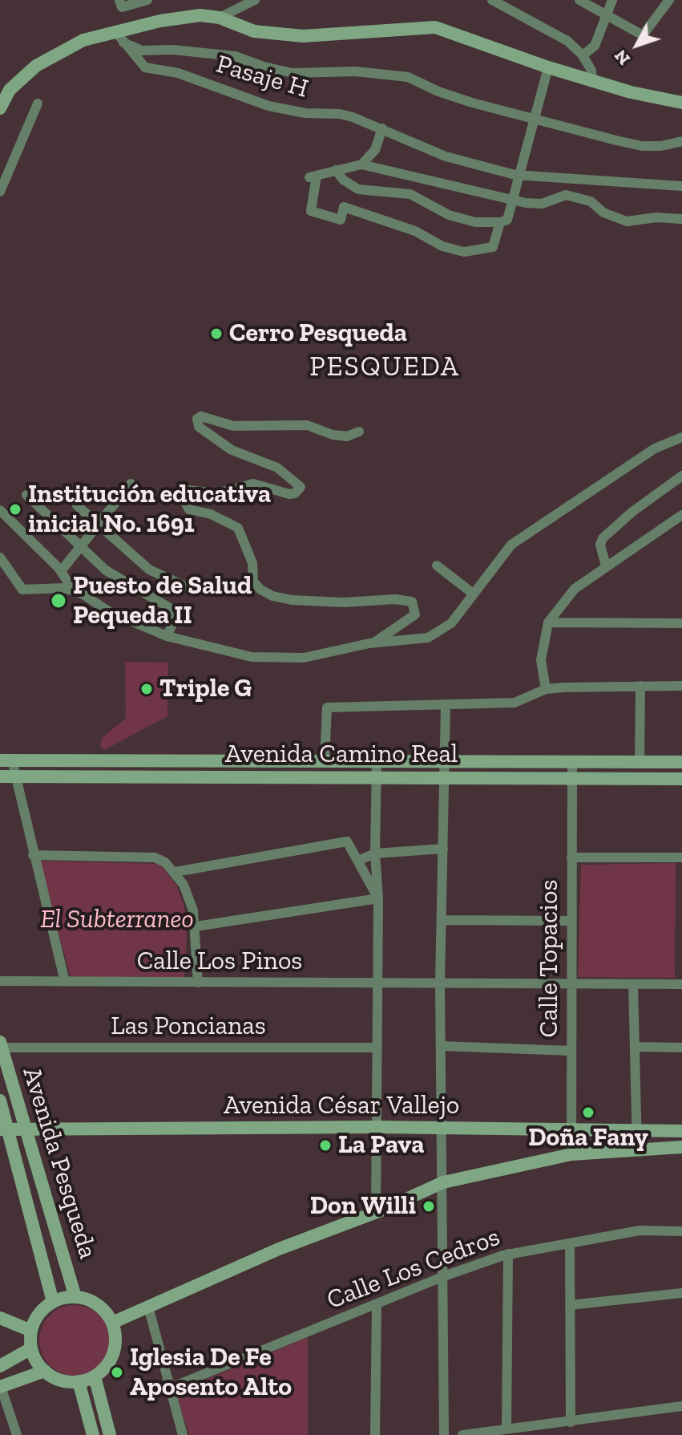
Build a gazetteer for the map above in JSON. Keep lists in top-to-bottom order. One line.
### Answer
{"streets":{"main road":["Avenida Camino Real","Avenida César Vallejo","Avenida Pesqueda"],"street":["Pasaje H","Calle Topacios","Calle Los Pinos","Las Poncianas","Calle Los Cedros"]},"crossings":[["Avenida Camino Real","Calle Topacios"],["Calle Topacios","Avenida César Vallejo"],["Las Poncianas","Avenida Pesqueda"],["Avenida César Vallejo","Avenida Pesqueda"]],"districts":["PESQUEDA"],"parks":["El Subterraneo"],"places":["Cerro Pesqueda","Institución educativa inicial No. 1691","Puesto de Salud Pequeda II","Triple G","Doña Fany","La Pava","Don Willi","Iglesia De Fe Aposento Alto"],"north":"bottom left"}
